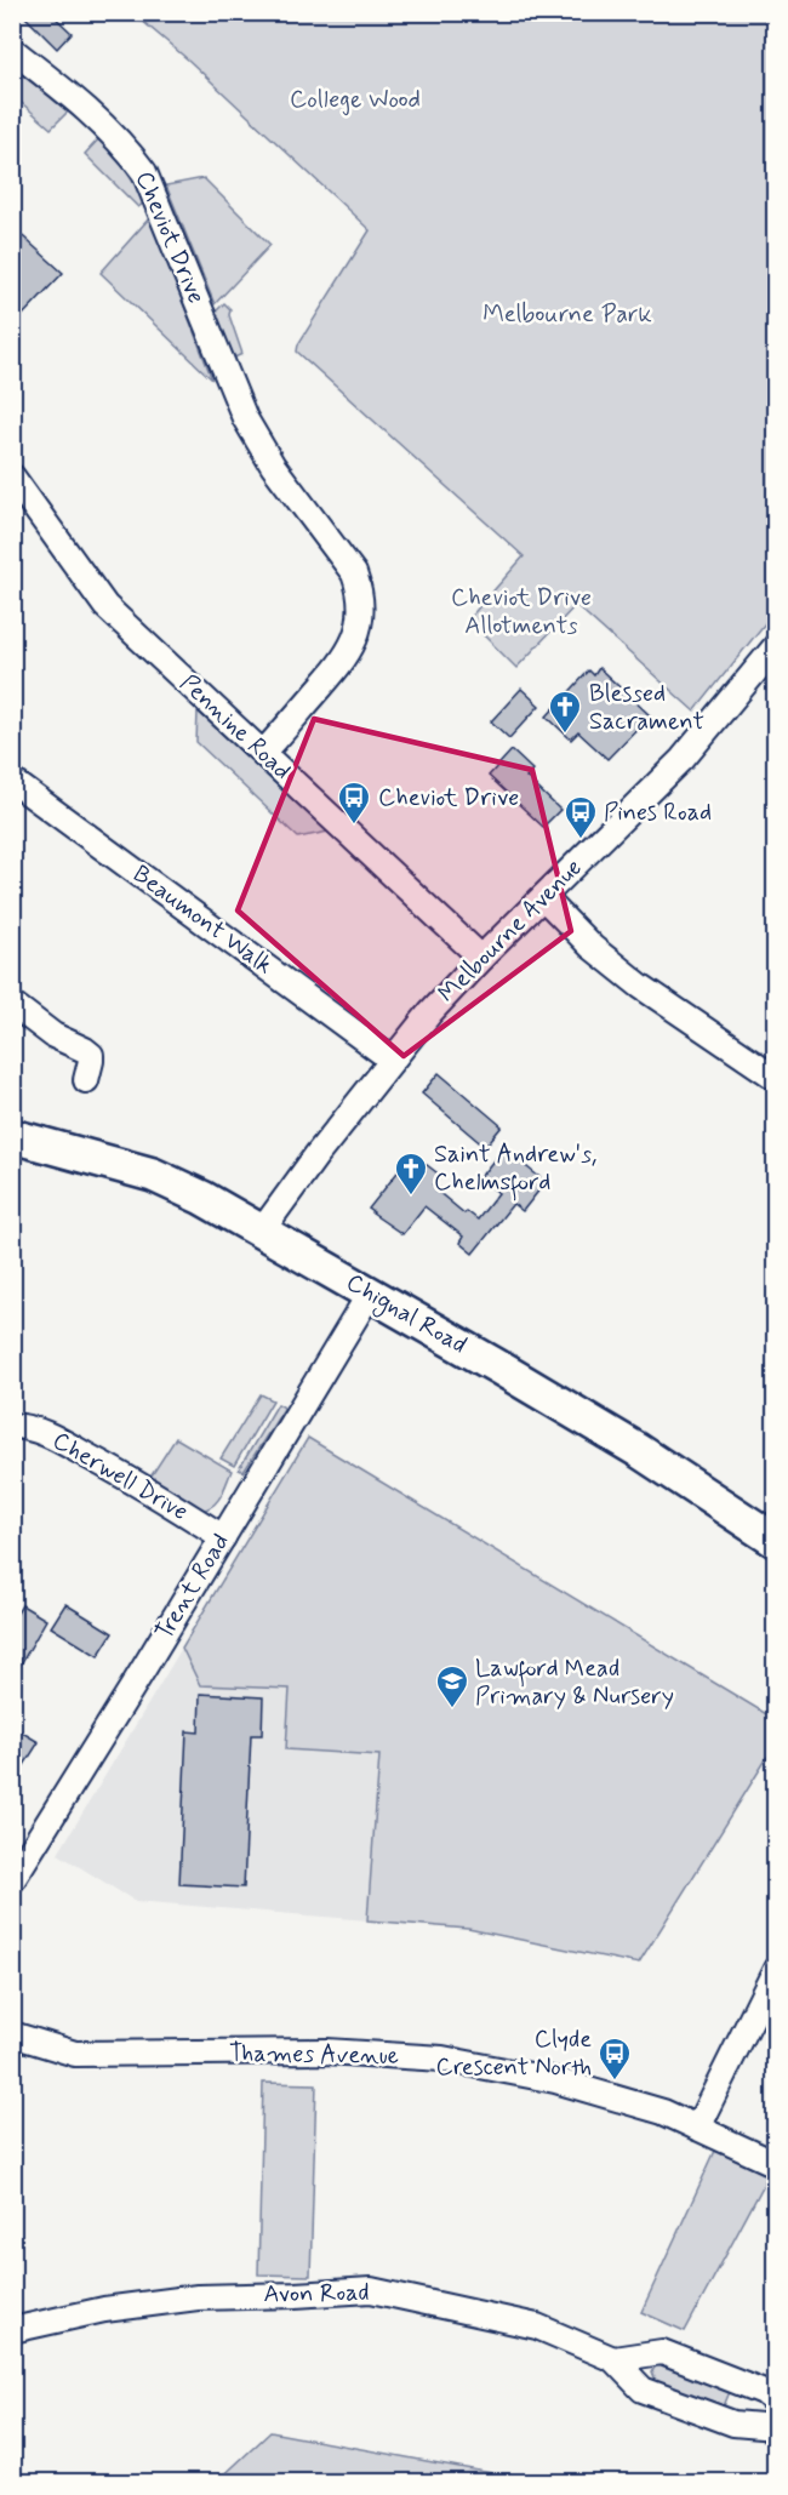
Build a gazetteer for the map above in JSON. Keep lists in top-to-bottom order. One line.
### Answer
{"streets":{"street":["Cheviot Drive","Pennine Road","Beaumont Walk","Melbourne Avenue","Chignal Road","Cherwell Drive","Trent Road","Thames Avenue","Avon Road"]},"crossings":[["Cheviot Drive","Pennine Road"],["Pennine Road","Melbourne Avenue"],["Beaumont Walk","Melbourne Avenue"],["Melbourne Avenue","Chignal Road"],["Chignal Road","Trent Road"],["Cherwell Drive","Trent Road"]],"parks":["College Wood","Melbourne Park","Cheviot Drive Allotments"],"places":{"church":["Blessed Sacrament","Saint Andrew's, Chelmsford"],"bus stop":["Cheviot Drive","Pines Road","Clyde Crescent North"],"school or university":["Lawford Mead Primary & Nursery"]}}
